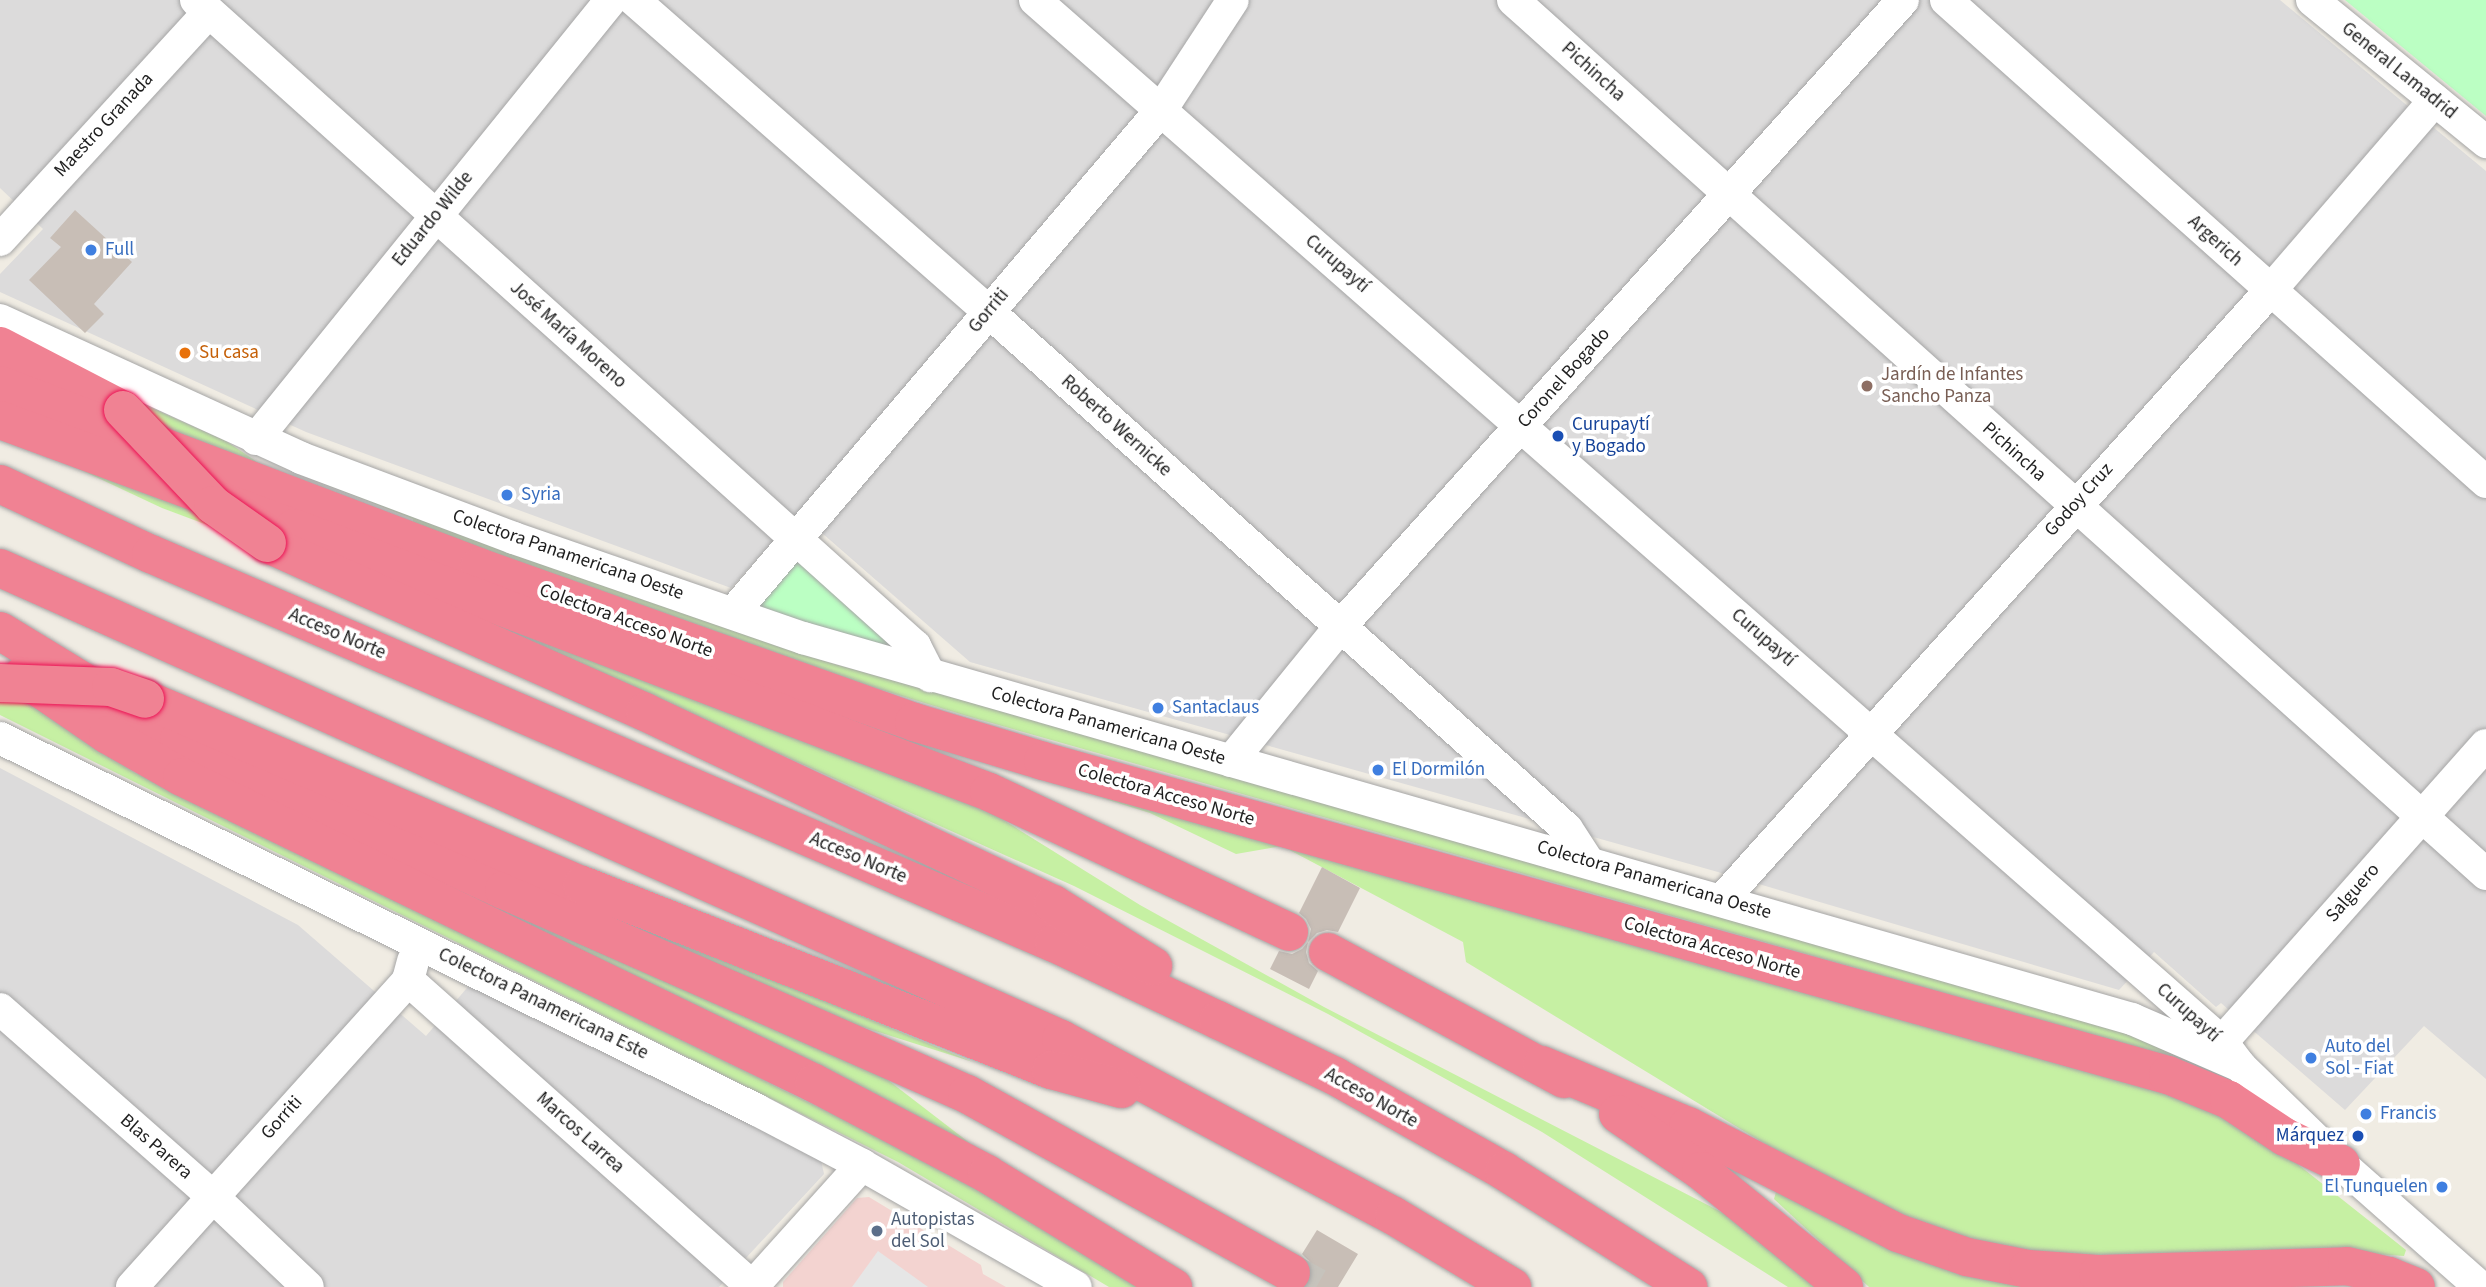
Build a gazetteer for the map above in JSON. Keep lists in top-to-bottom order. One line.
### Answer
{"streets":{"highway":["Colectora Acceso Norte","Acceso Norte"],"street":["General Lamadrid","Pichincha","Maestro Granada","Eduardo Wilde","Argerich","Curupaytí","Gorriti","José María Moreno","Coronel Bogado","Roberto Wernicke","Godoy Cruz","Colectora Panamericana Oeste","Salguero","Colectora Panamericana Este","Marcos Larrea","Blas Parera"]},"crossings":[["General Lamadrid","Godoy Cruz"],["Pichincha","Coronel Bogado"],["Pichincha","Godoy Cruz"],["Pichincha","Salguero"],["Maestro Granada","José María Moreno"],["Eduardo Wilde","José María Moreno"],["Eduardo Wilde","Colectora Panamericana Oeste"],["Argerich","Godoy Cruz"],["Curupaytí","Gorriti"],["Curupaytí","Coronel Bogado"],["Curupaytí","Godoy Cruz"],["Curupaytí","Colectora Panamericana Oeste"],["Curupaytí","Colectora Acceso Norte"],["Curupaytí","Salguero"],["Gorriti","José María Moreno"],["Gorriti","Roberto Wernicke"],["Gorriti","Colectora Panamericana Oeste"],["Gorriti","Colectora Panamericana Este"],["Gorriti","Marcos Larrea"],["Gorriti","Blas Parera"],["José María Moreno","Colectora Panamericana Oeste"],["Coronel Bogado","Roberto Wernicke"],["Coronel Bogado","Colectora Panamericana Oeste"],["Roberto Wernicke","Colectora Panamericana Oeste"],["Godoy Cruz","Colectora Panamericana Oeste"],["Colectora Panamericana Oeste","Salguero"]],"places":["Full","Su casa","Jardín de Infantes Sancho Panza","Curupaytí y Bogado","Syria","Santaclaus","El Dormilón","Auto del Sol - Fiat","Francis","Márquez","El Tunquelen","Autopistas del Sol"]}
